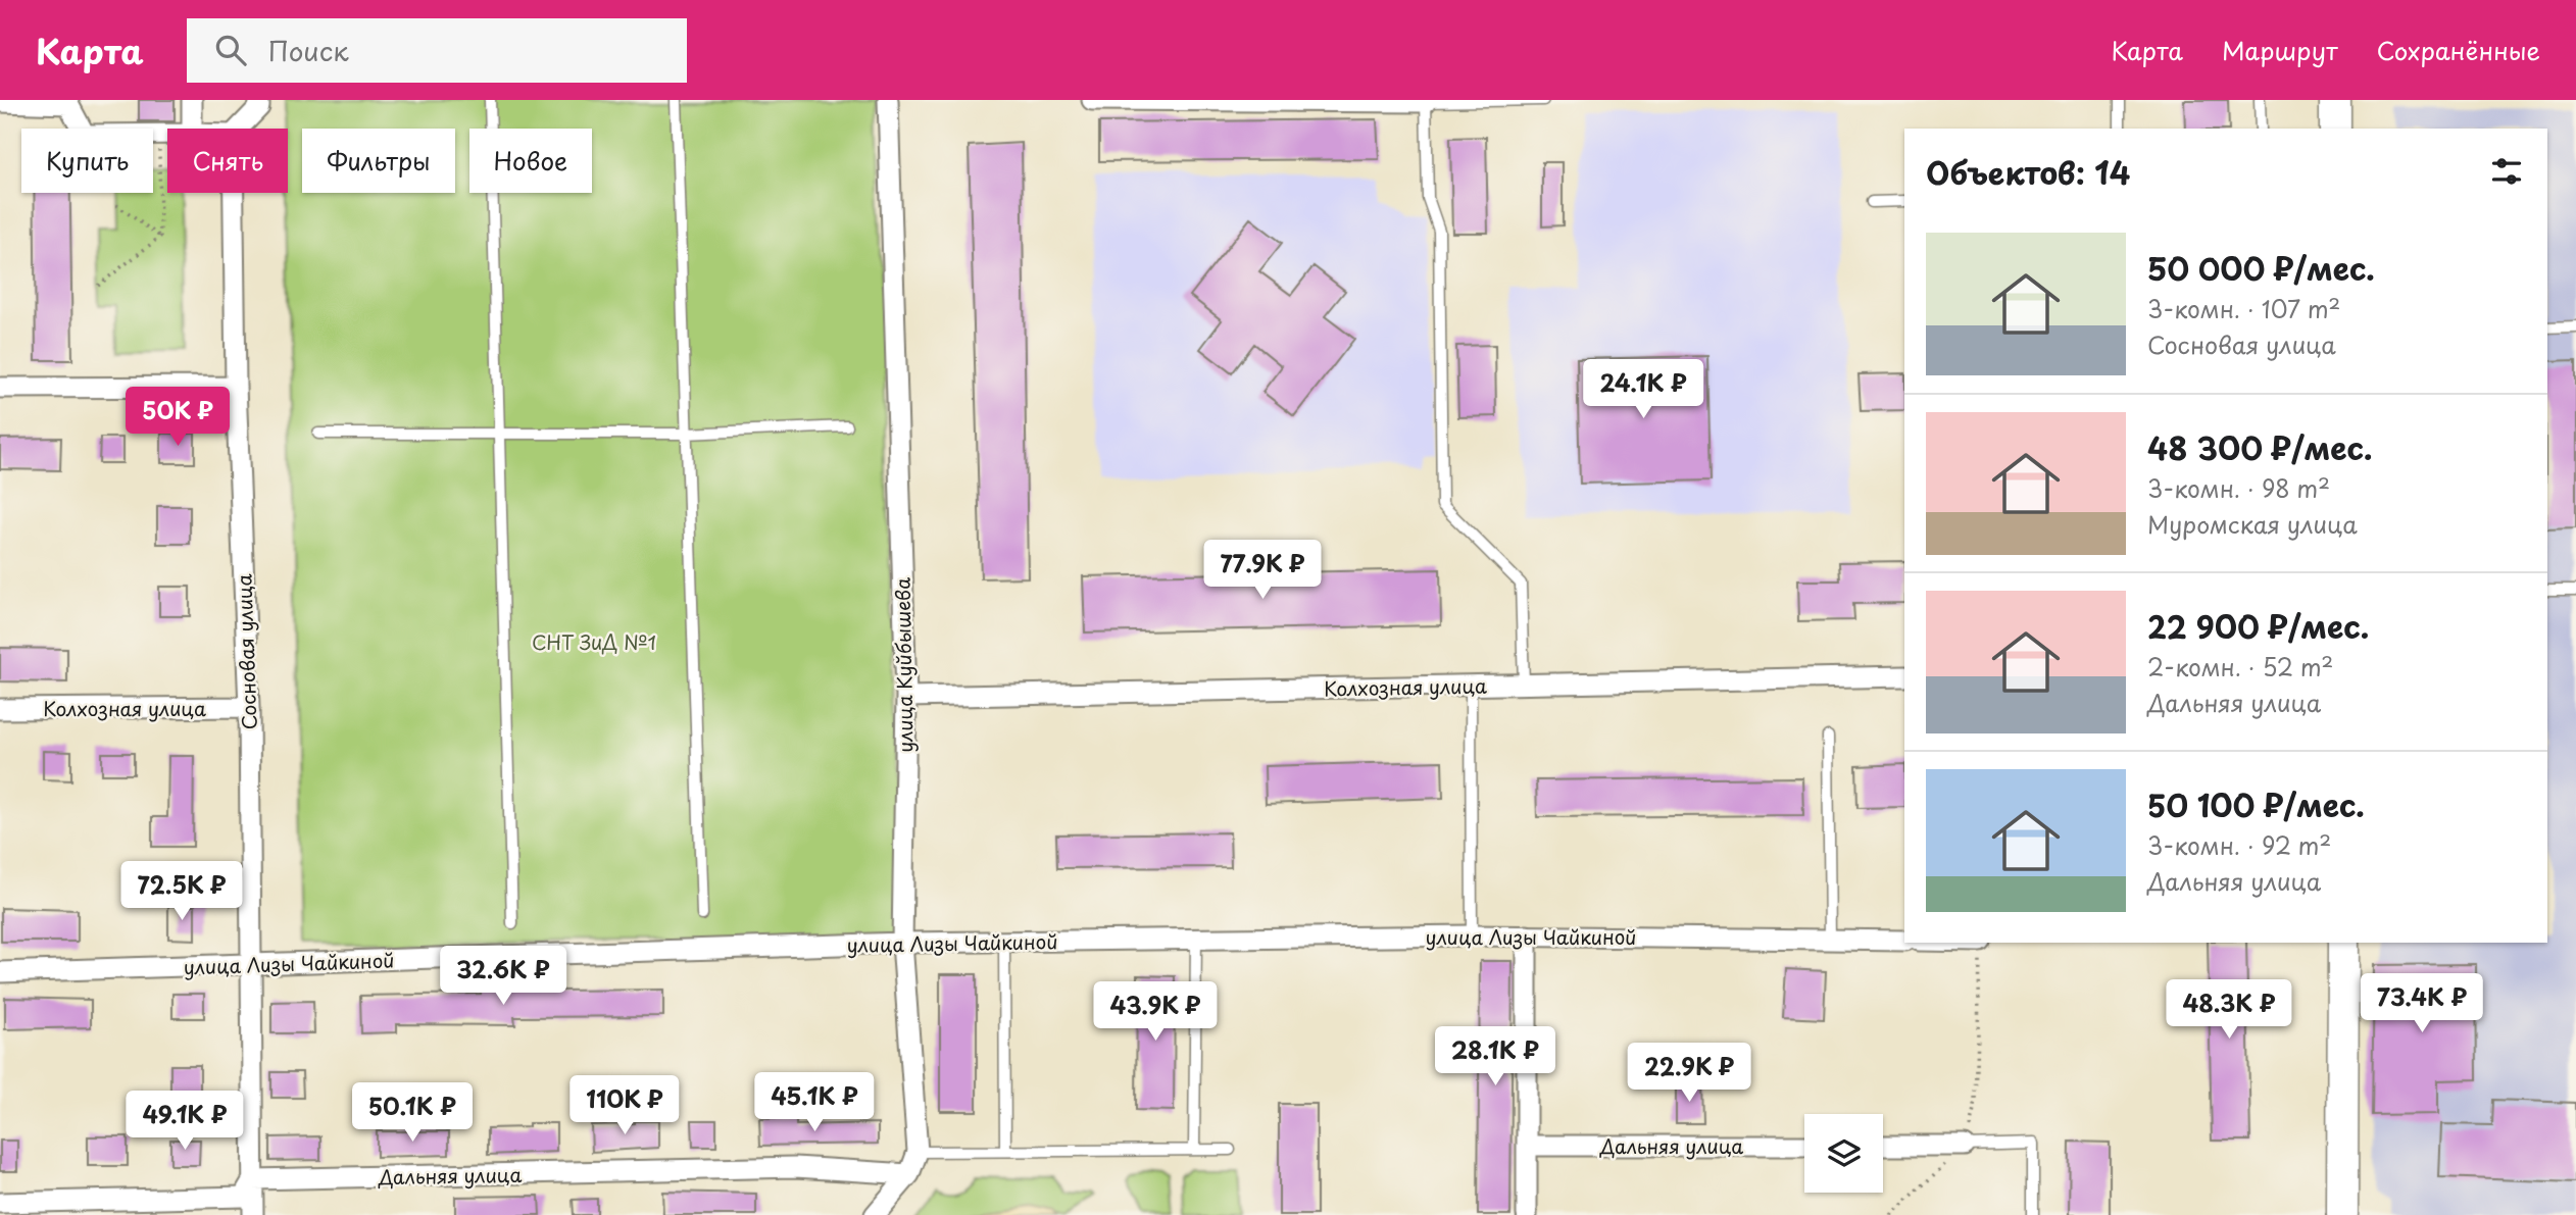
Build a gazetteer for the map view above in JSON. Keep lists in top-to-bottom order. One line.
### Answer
{"streets":{"street":["Сосновая улица","улица Куйбышева","Колхозная улица","улица Лизы Чайкиной","Дальняя улица"]},"crossings":[["Сосновая улица","Колхозная улица"],["Сосновая улица","улица Лизы Чайкиной"],["Сосновая улица","Дальняя улица"],["улица Куйбышева","Колхозная улица"],["улица Куйбышева","улица Лизы Чайкиной"],["улица Куйбышева","Дальняя улица"]],"parks":["СНТ ЗиД №1"],"page":{"header":"Карта","search":"Поиск","nav":["Карта","Маршрут","Сохранённые"],"chip":["Купить","Снять","Фильтры","Новое"],"heading":"Объектов: 14","list":[{"name":"50 000 ₽/мес.","note":"3-комн. · 107 m² · Сосновая улица"},{"name":"48 300 ₽/мес.","note":"3-комн. · 98 m² · Муромская улица"},{"name":"22 900 ₽/мес.","note":"2-комн. · 52 m² · Дальняя улица"},{"name":"50 100 ₽/мес.","note":"3-комн. · 92 m² · Дальняя улица"}],"price":["24.1K ₽","50K ₽","77.9K ₽","72.5K ₽","32.6K ₽","73.4K ₽","48.3K ₽","43.9K ₽","28.1K ₽","22.9K ₽","45.1K ₽","110K ₽","50.1K ₽","49.1K ₽"]}}
